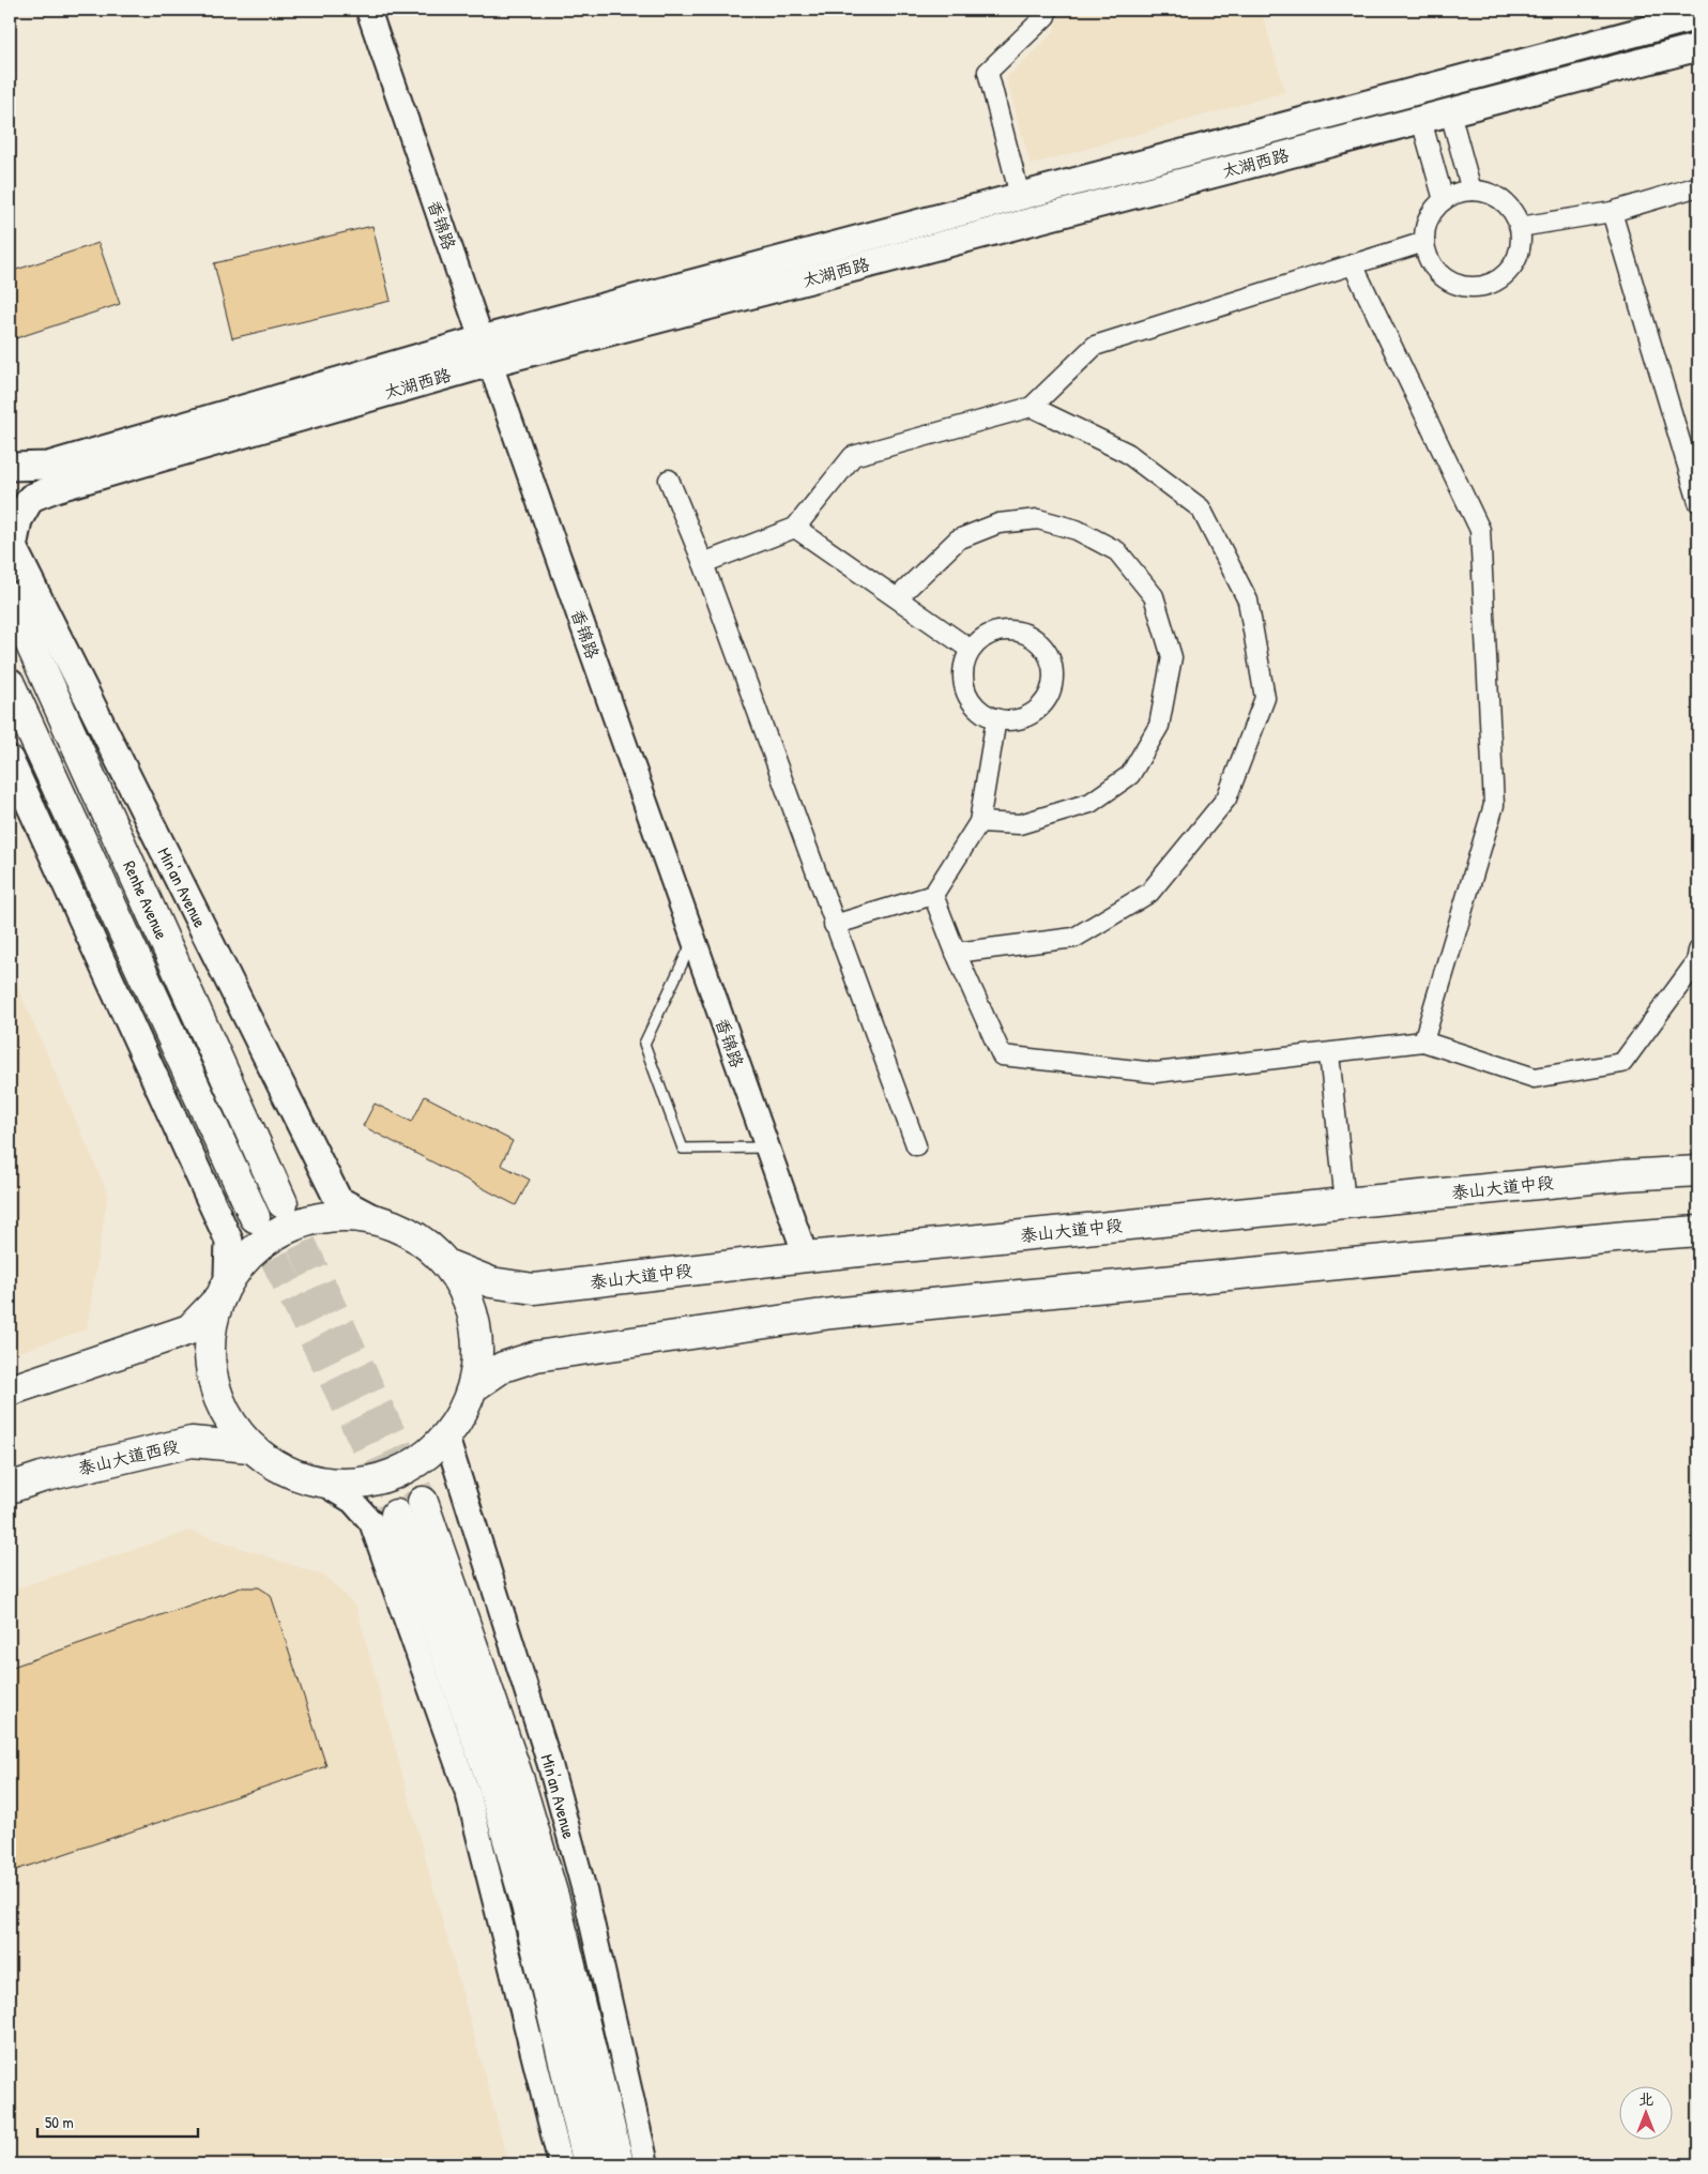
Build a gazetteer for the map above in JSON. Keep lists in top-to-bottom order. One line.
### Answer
{"streets":{"main road":["太湖西路","Min'an Avenue","Renhe Avenue","泰山大道中段","泰山大道西段"],"street":["香锦路"]},"crossings":[["太湖西路","香锦路"],["太湖西路","Min'an Avenue"],["香锦路","泰山大道中段"]],"scale_bar":"50 m","north":"top"}
